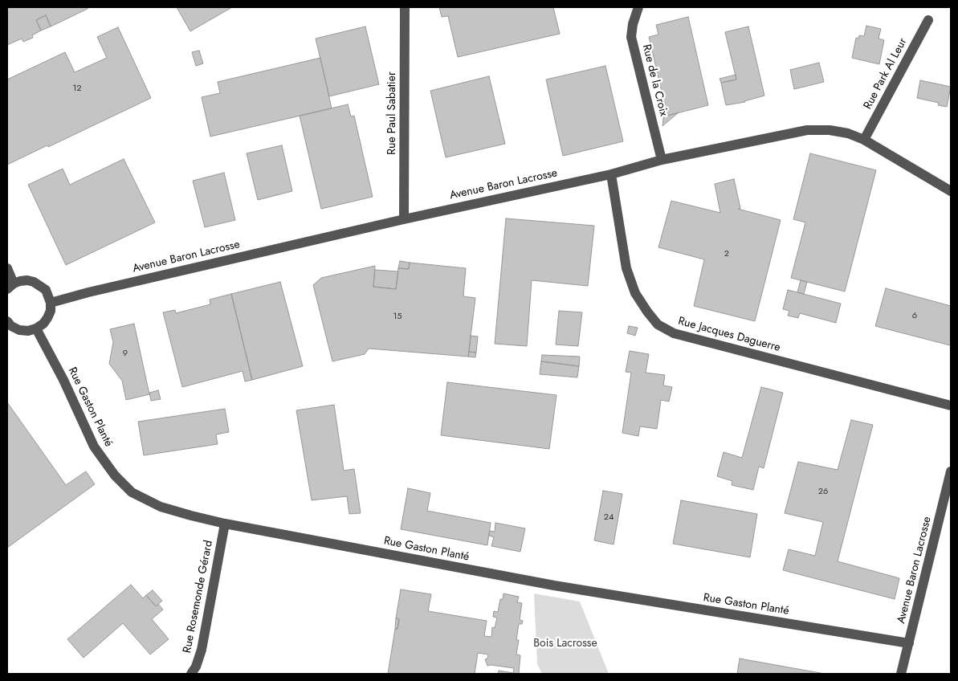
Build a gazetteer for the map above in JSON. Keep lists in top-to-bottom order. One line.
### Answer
{"streets":{"street":["Rue Park Al Leur","Rue de la Croix","Rue Paul Sabatier","Avenue Baron Lacrosse","Rue Jacques Daguerre","Rue Gaston Planté","Rue Rosemonde Gérard"]},"crossings":[["Rue Park Al Leur","Avenue Baron Lacrosse"],["Rue de la Croix","Avenue Baron Lacrosse"],["Rue Paul Sabatier","Avenue Baron Lacrosse"],["Avenue Baron Lacrosse","Rue Jacques Daguerre"],["Avenue Baron Lacrosse","Rue Gaston Planté"],["Rue Gaston Planté","Rue Rosemonde Gérard"]],"parks":["Bois Lacrosse"],"house_numbers":["12","2","6","15","9","26","24"]}
